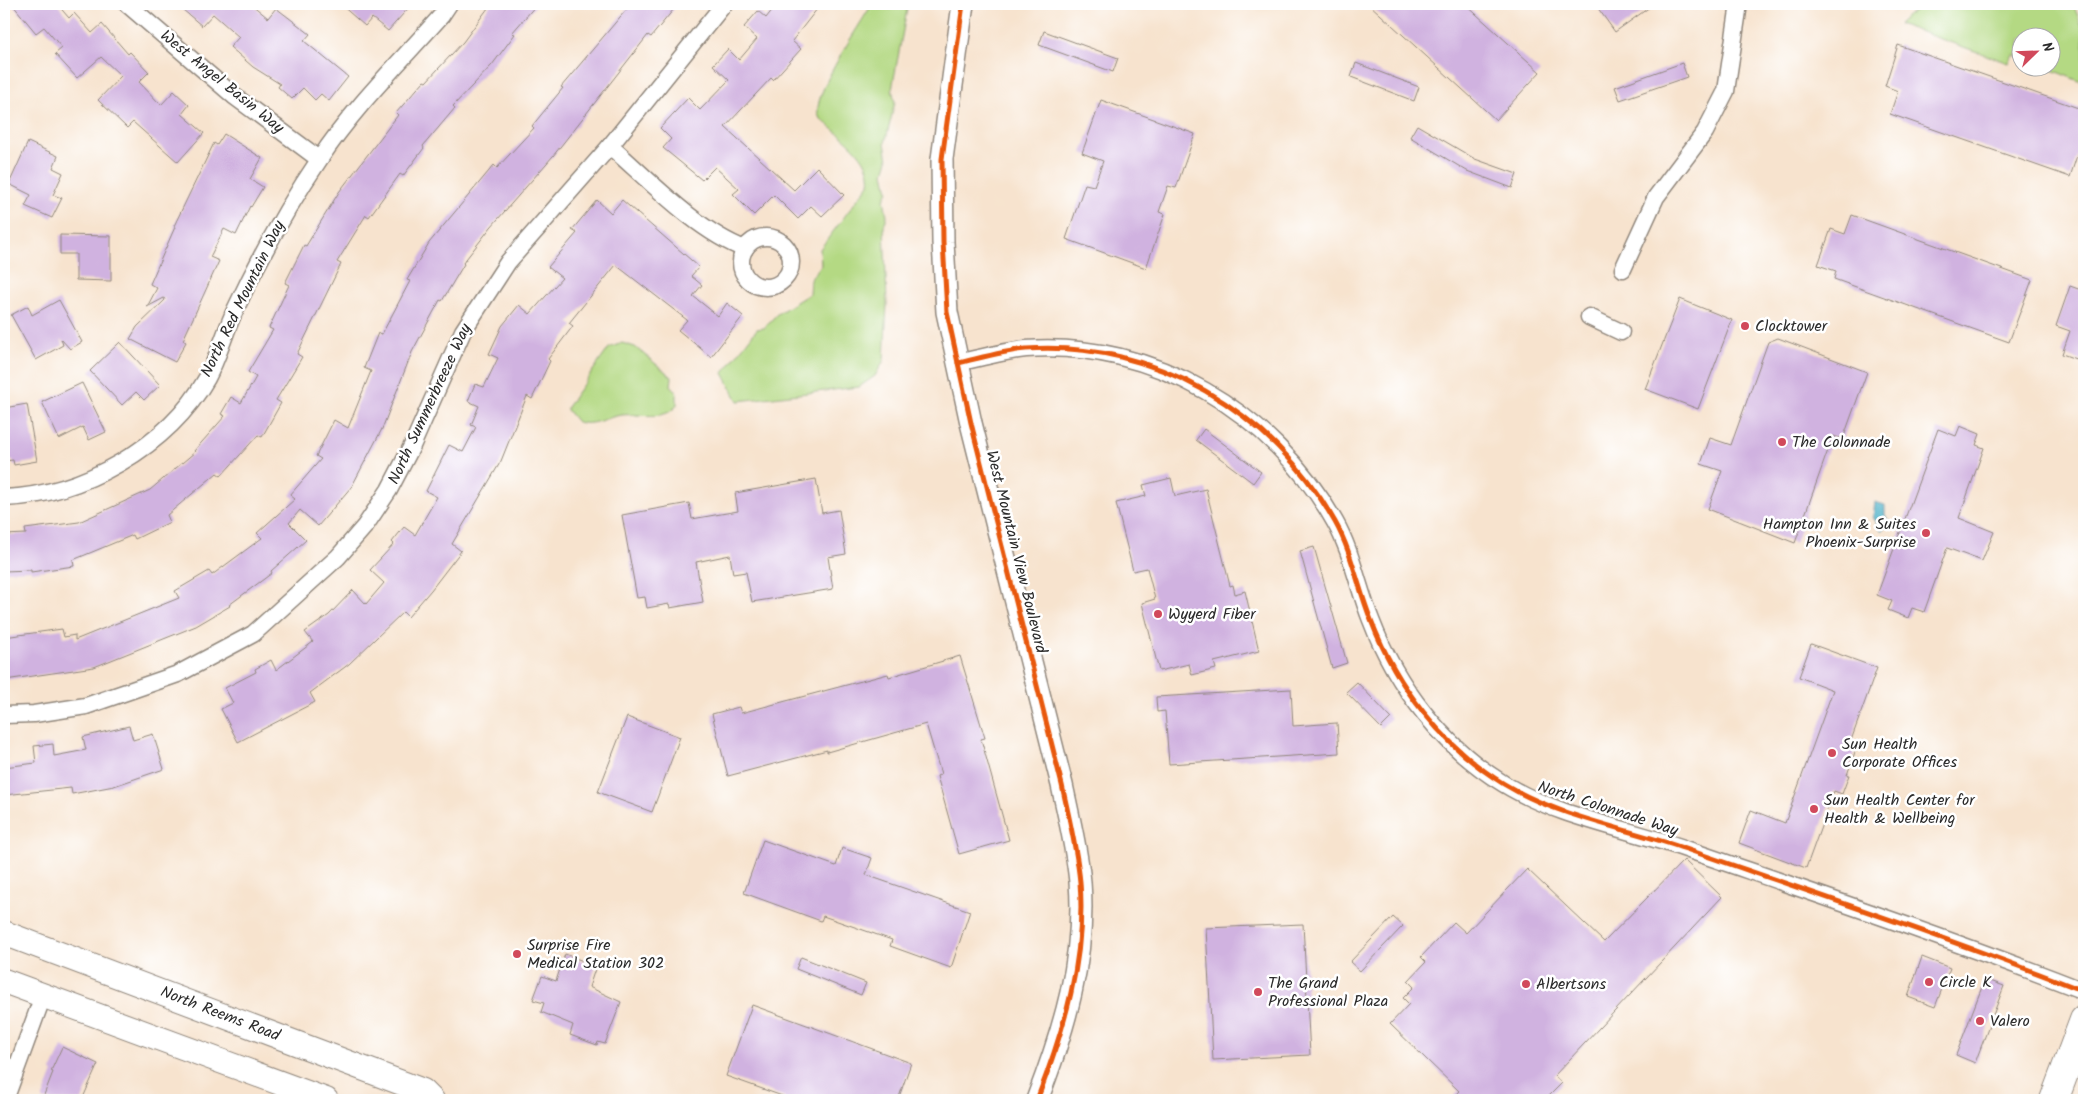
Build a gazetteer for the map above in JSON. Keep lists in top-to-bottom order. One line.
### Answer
{"streets":{"main road":["North Reems Road"],"street":["West Angel Basin Way","North Red Mountain Way","North Summerbreeze Way","West Mountain View Boulevard","North Colonnade Way"]},"crossings":[["West Angel Basin Way","North Red Mountain Way"],["West Mountain View Boulevard","North Colonnade Way"]],"places":["Clocktower","The Colonnade","Hampton Inn & Suites Phoenix-Surprise","Wyyerd Fiber","Sun Health Corporate Offices","Sun Health Center for Health & Wellbeing","Surprise Fire Medical Station 302","Circle K","Albertsons","The Grand Professional Plaza","Valero"],"north":"top right"}
